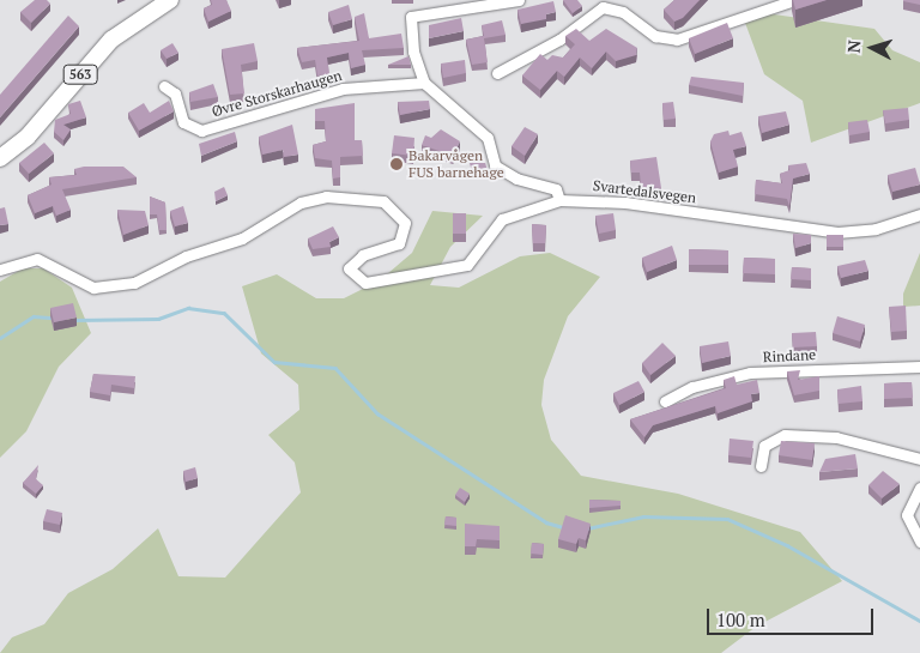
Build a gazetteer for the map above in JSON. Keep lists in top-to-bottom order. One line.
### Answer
{"streets":{"main road":["563"],"street":["Øvre Storskarhaugen","Svartedalsvegen","Rindane"]},"places":["Bakarvågen FUS barnehage"],"scale_bar":"100 m","north":"left"}
